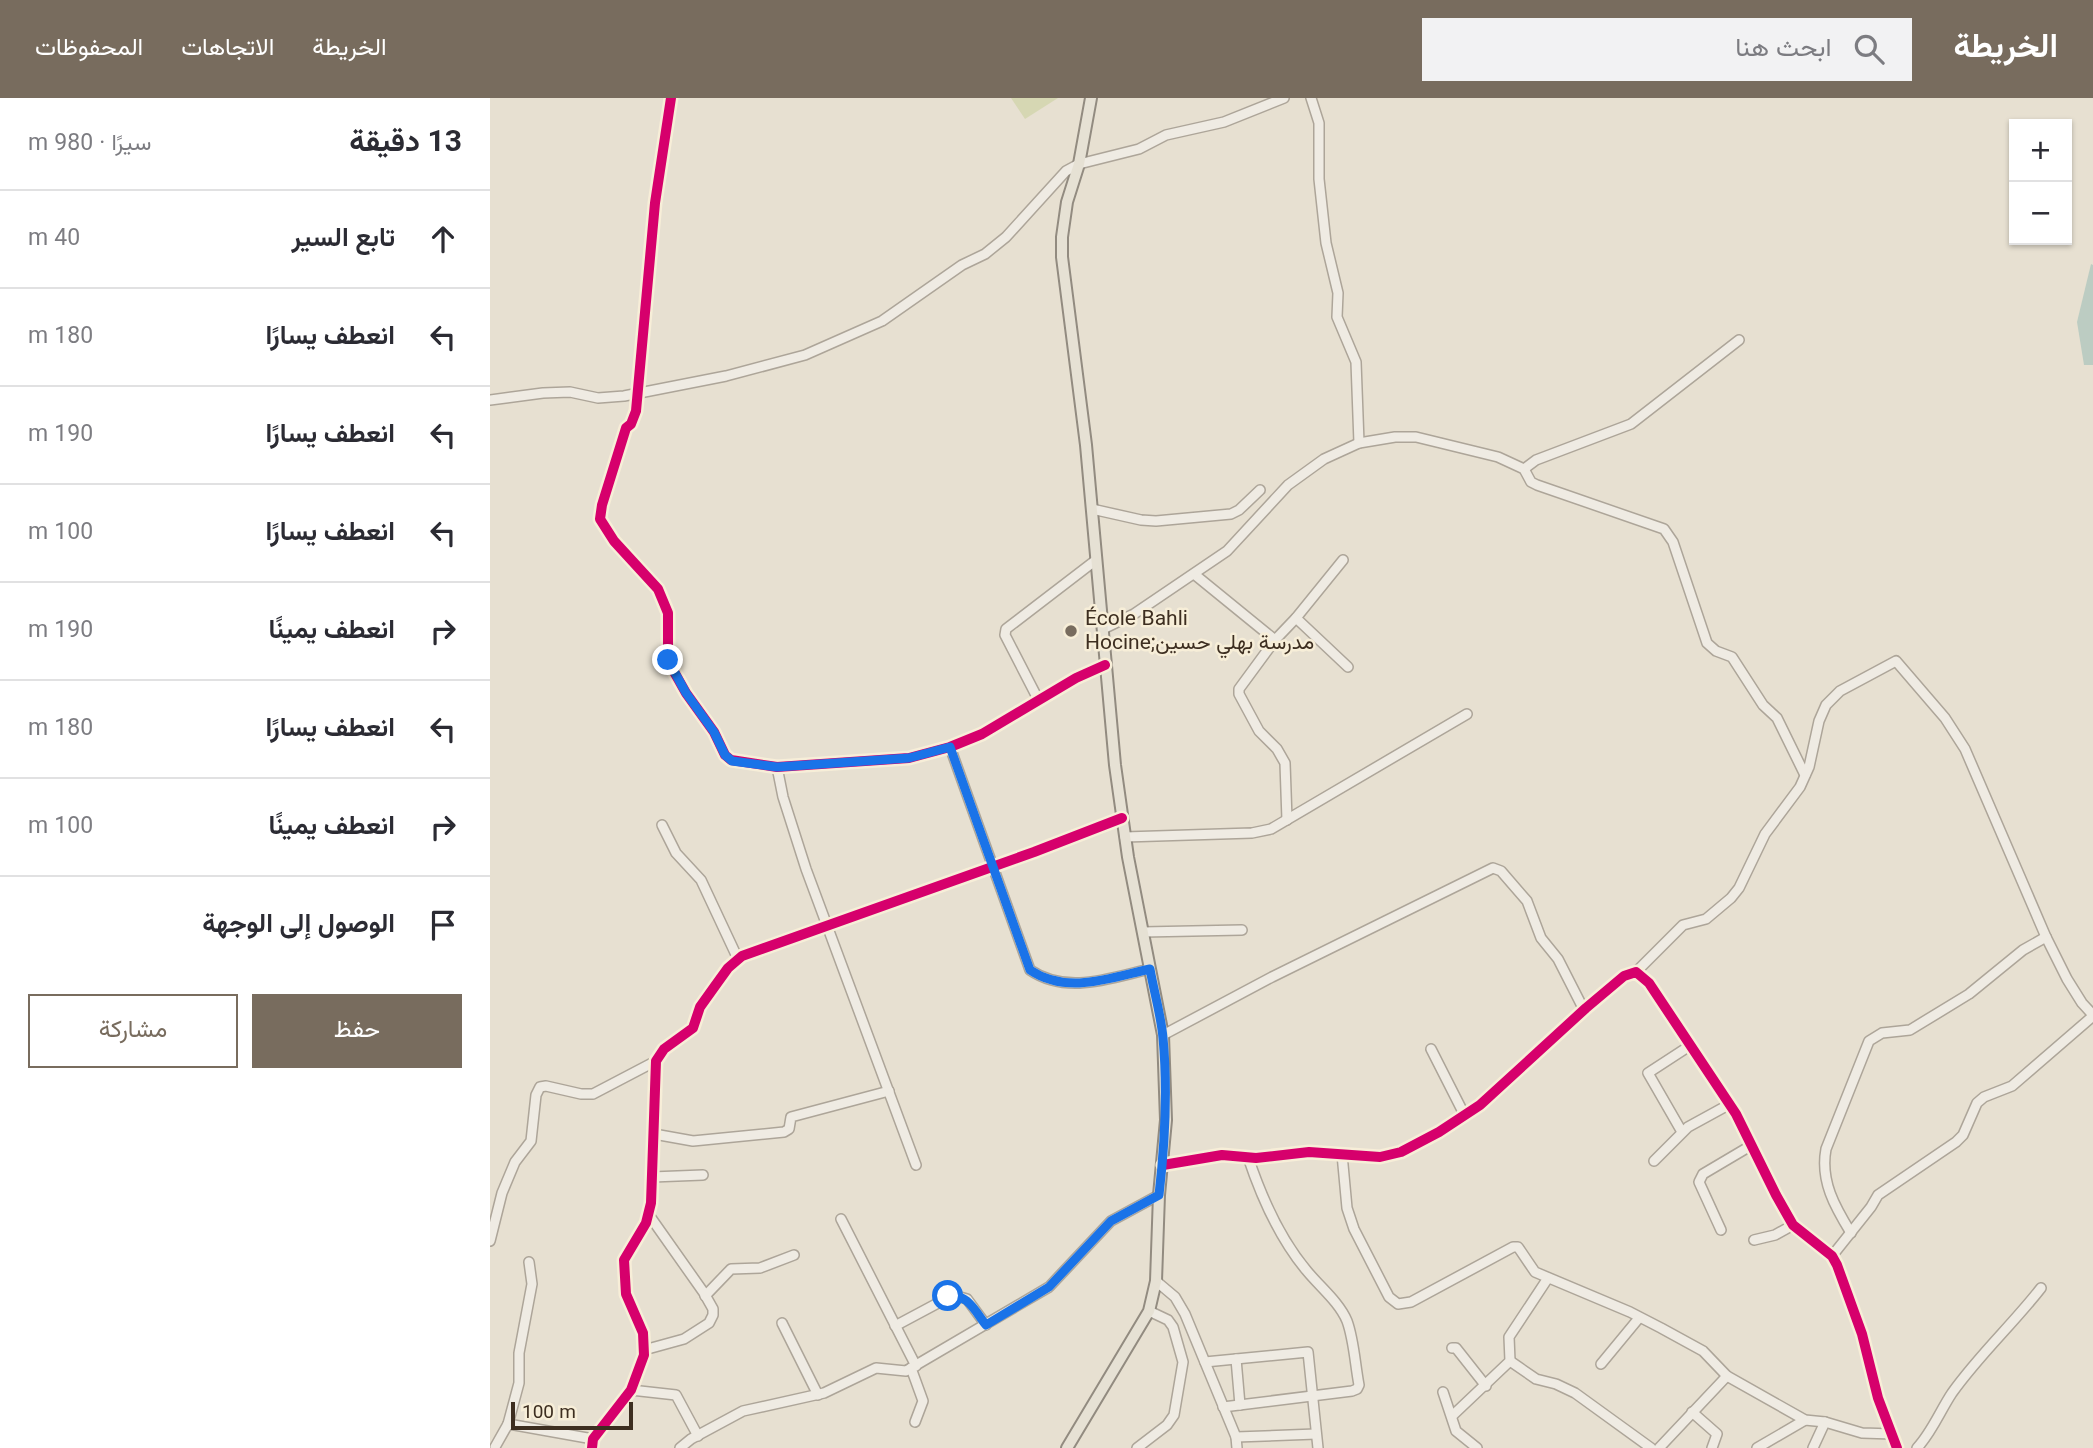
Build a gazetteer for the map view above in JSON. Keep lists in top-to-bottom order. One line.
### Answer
{"places":["École Bahli Hocine;مدرسة بهلي حسين"],"scale_bar":"100 m","page":{"header":"الخريطة","search":"ابحث هنا","nav":["الخريطة","الاتجاهات","المحفوظات"],"heading":["13 دقيقة","سيرًا · 980 m"],"map_buttons":["+","−"],"list":[["تابع السير","40 m"],["انعطف يسارًا","180 m"],["انعطف يسارًا","190 m"],["انعطف يسارًا","100 m"],["انعطف يمينًا","190 m"],["انعطف يسارًا","180 m"],["انعطف يمينًا","100 m"],"الوصول إلى الوجهة"],"buttons":["حفظ","مشاركة"],"scale":"100 m"}}
